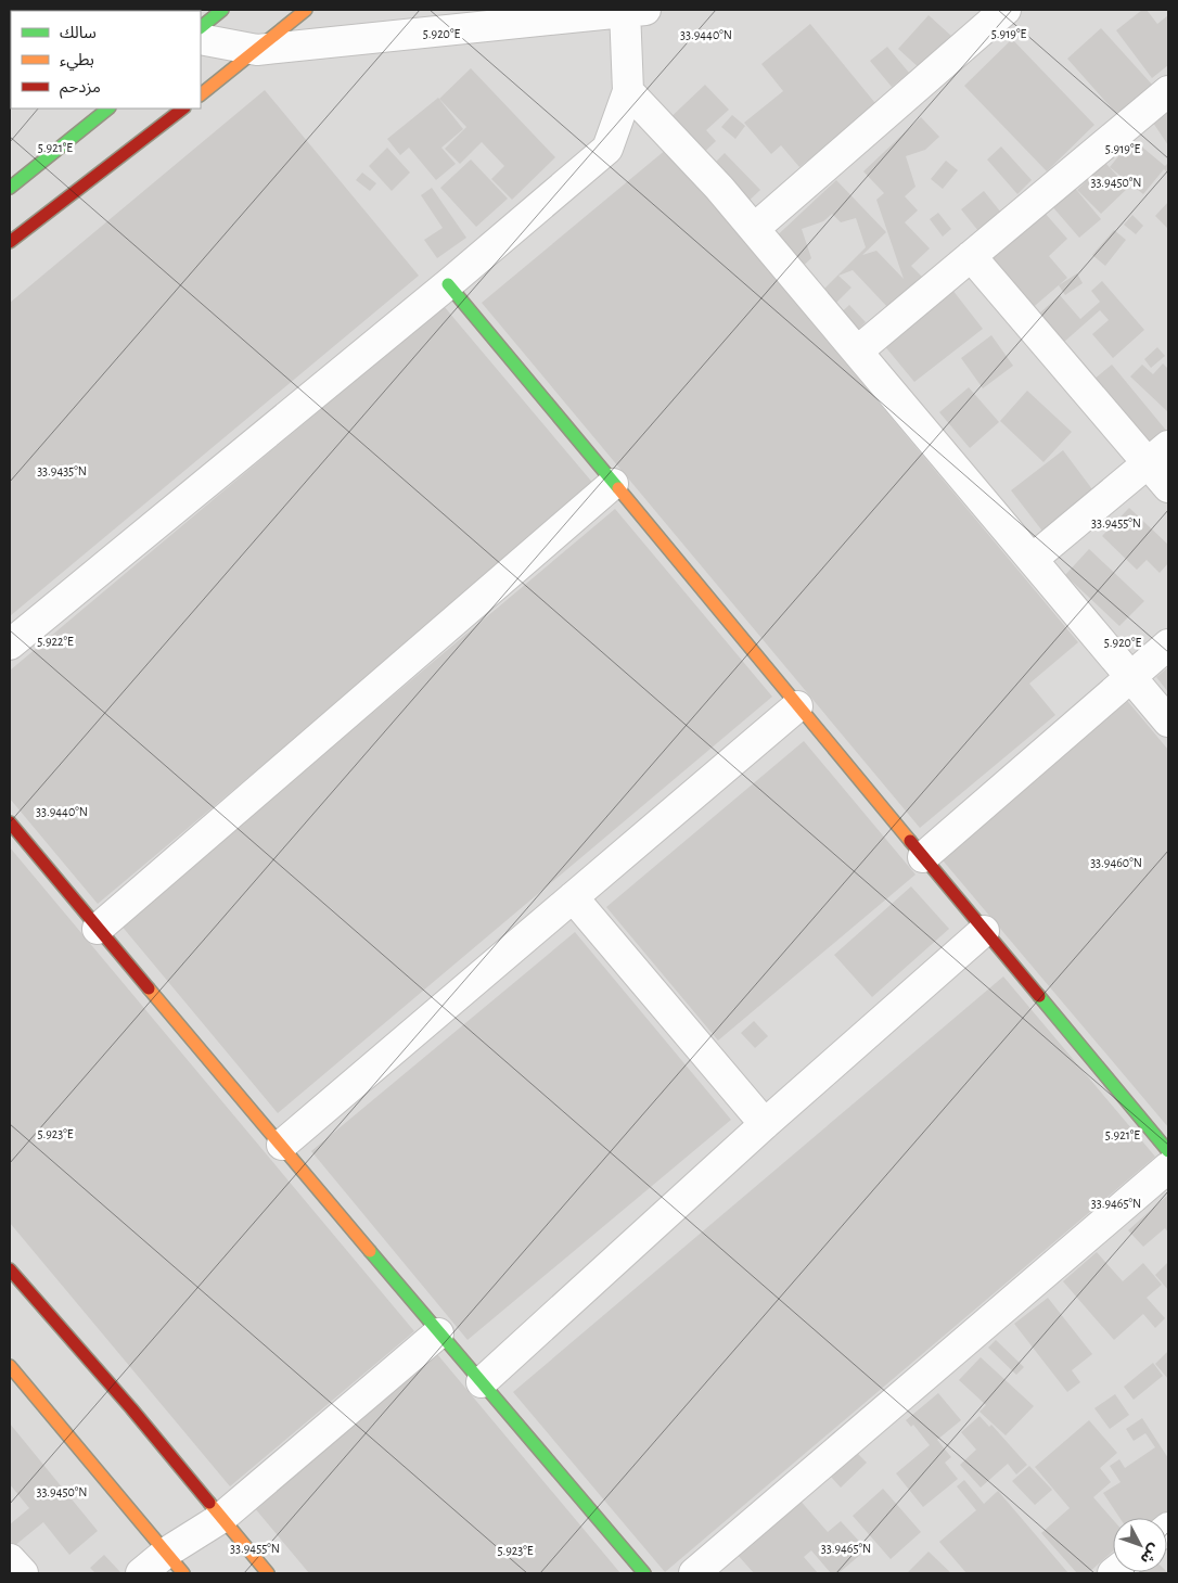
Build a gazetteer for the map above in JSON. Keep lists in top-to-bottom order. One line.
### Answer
{"legend":["سالك","بطيء","مزدحم"],"north":"bottom right","coordinates":["5.920°E","5.919°E","33.9440°N","5.921°E","33.9450°N","33.9435°N","33.9455°N","5.922°E","33.9460°N","5.923°E","33.9465°N"]}
